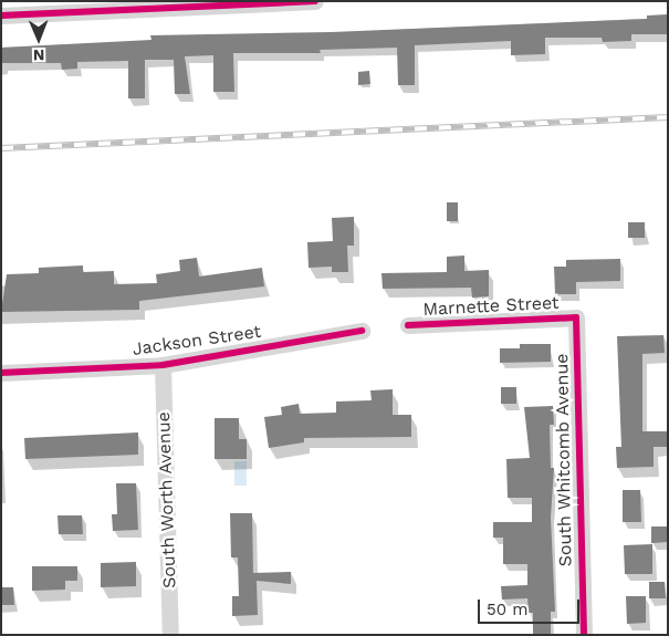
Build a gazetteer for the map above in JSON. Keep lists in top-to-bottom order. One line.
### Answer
{"streets":{"street":["Marnette Street","Jackson Street","South Whitcomb Avenue","South Worth Avenue"]},"crossings":[["Marnette Street","South Whitcomb Avenue"],["Jackson Street","South Worth Avenue"]],"scale_bar":"50 m","north":"bottom"}
